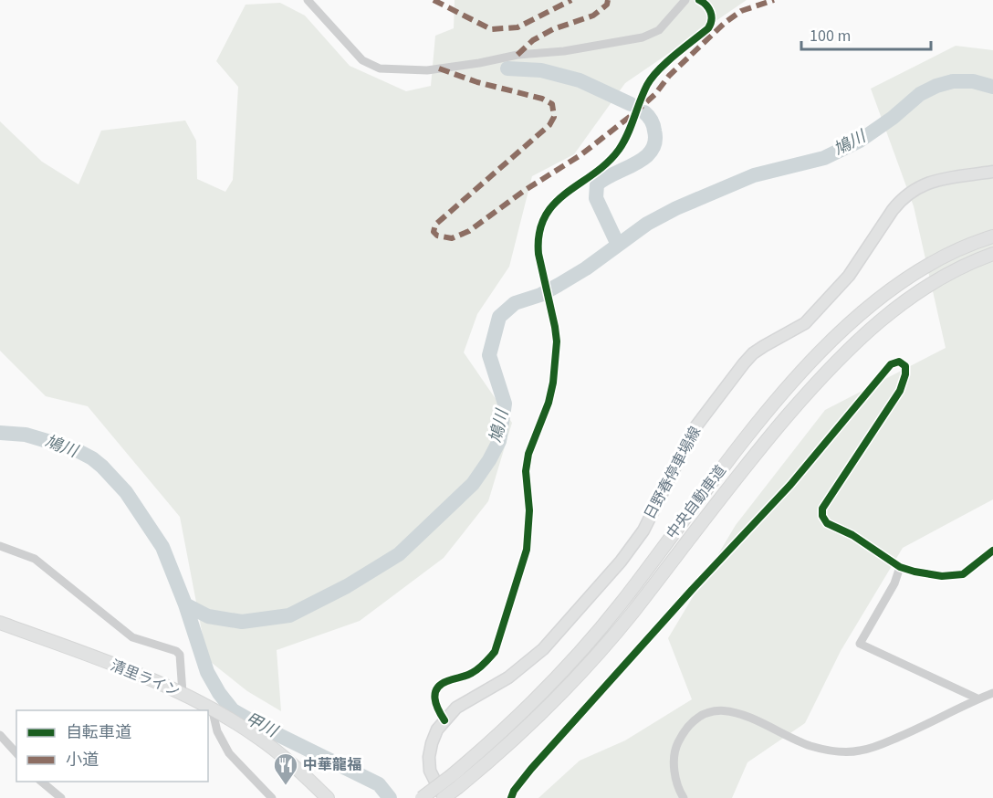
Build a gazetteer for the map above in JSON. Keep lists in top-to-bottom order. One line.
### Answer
{"streets":{"highway":["中央自動車道","清里ライン"],"main road":["日野春停車場線"]},"crossings":[["日野春停車場線","中央自動車道"]],"water":["鳩川","甲川"],"places":{"restaurant":["中華龍福"]},"legend":["自転車道","小道"],"scale_bar":"100 m"}
